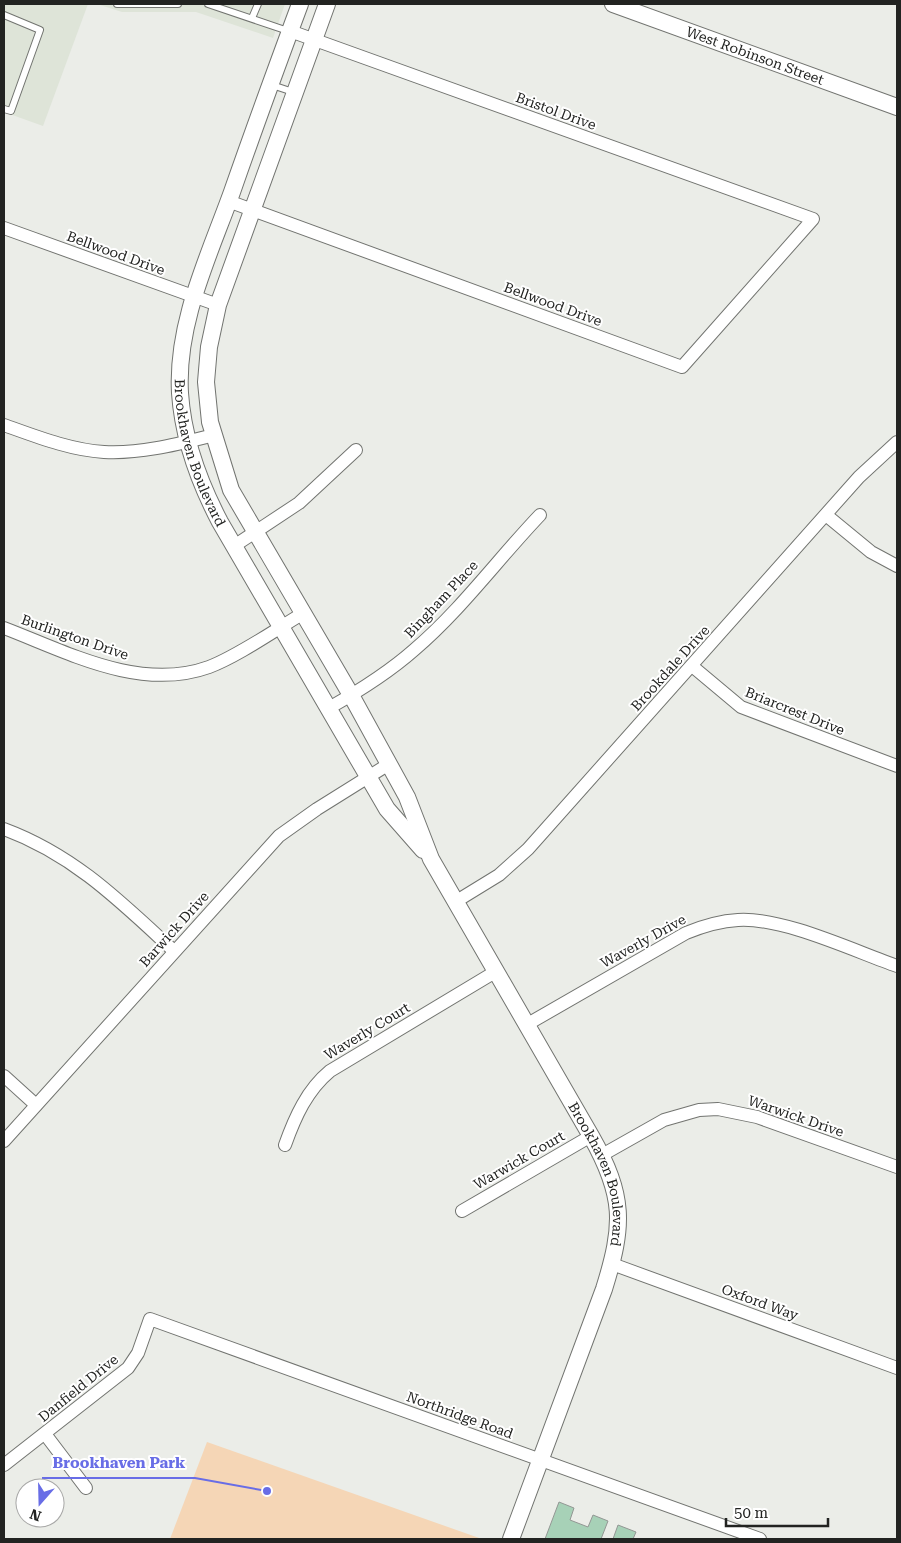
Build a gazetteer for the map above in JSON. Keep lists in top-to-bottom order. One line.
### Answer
{"streets":{"street":["West Robinson Street","Bristol Drive","Bellwood Drive","Brookhaven Boulevard","Bingham Place","Burlington Drive","Brookdale Drive","Briarcrest Drive","Barwick Drive","Waverly Drive","Waverly Court","Warwick Drive","Warwick Court","Oxford Way","Danfield Drive","Northridge Road"]},"crossings":[["Bristol Drive","Bellwood Drive"],["Bristol Drive","Brookhaven Boulevard"],["Bellwood Drive","Brookhaven Boulevard"],["Brookhaven Boulevard","Bingham Place"],["Brookhaven Boulevard","Burlington Drive"],["Brookhaven Boulevard","Brookdale Drive"],["Brookhaven Boulevard","Barwick Drive"],["Brookhaven Boulevard","Waverly Drive"],["Brookhaven Boulevard","Waverly Court"],["Brookhaven Boulevard","Warwick Drive"],["Brookhaven Boulevard","Warwick Court"],["Brookhaven Boulevard","Oxford Way"],["Brookhaven Boulevard","Northridge Road"],["Brookdale Drive","Briarcrest Drive"],["Danfield Drive","Northridge Road"]],"places":["Brookhaven Park"],"scale_bar":"50 m","north":"bottom"}
